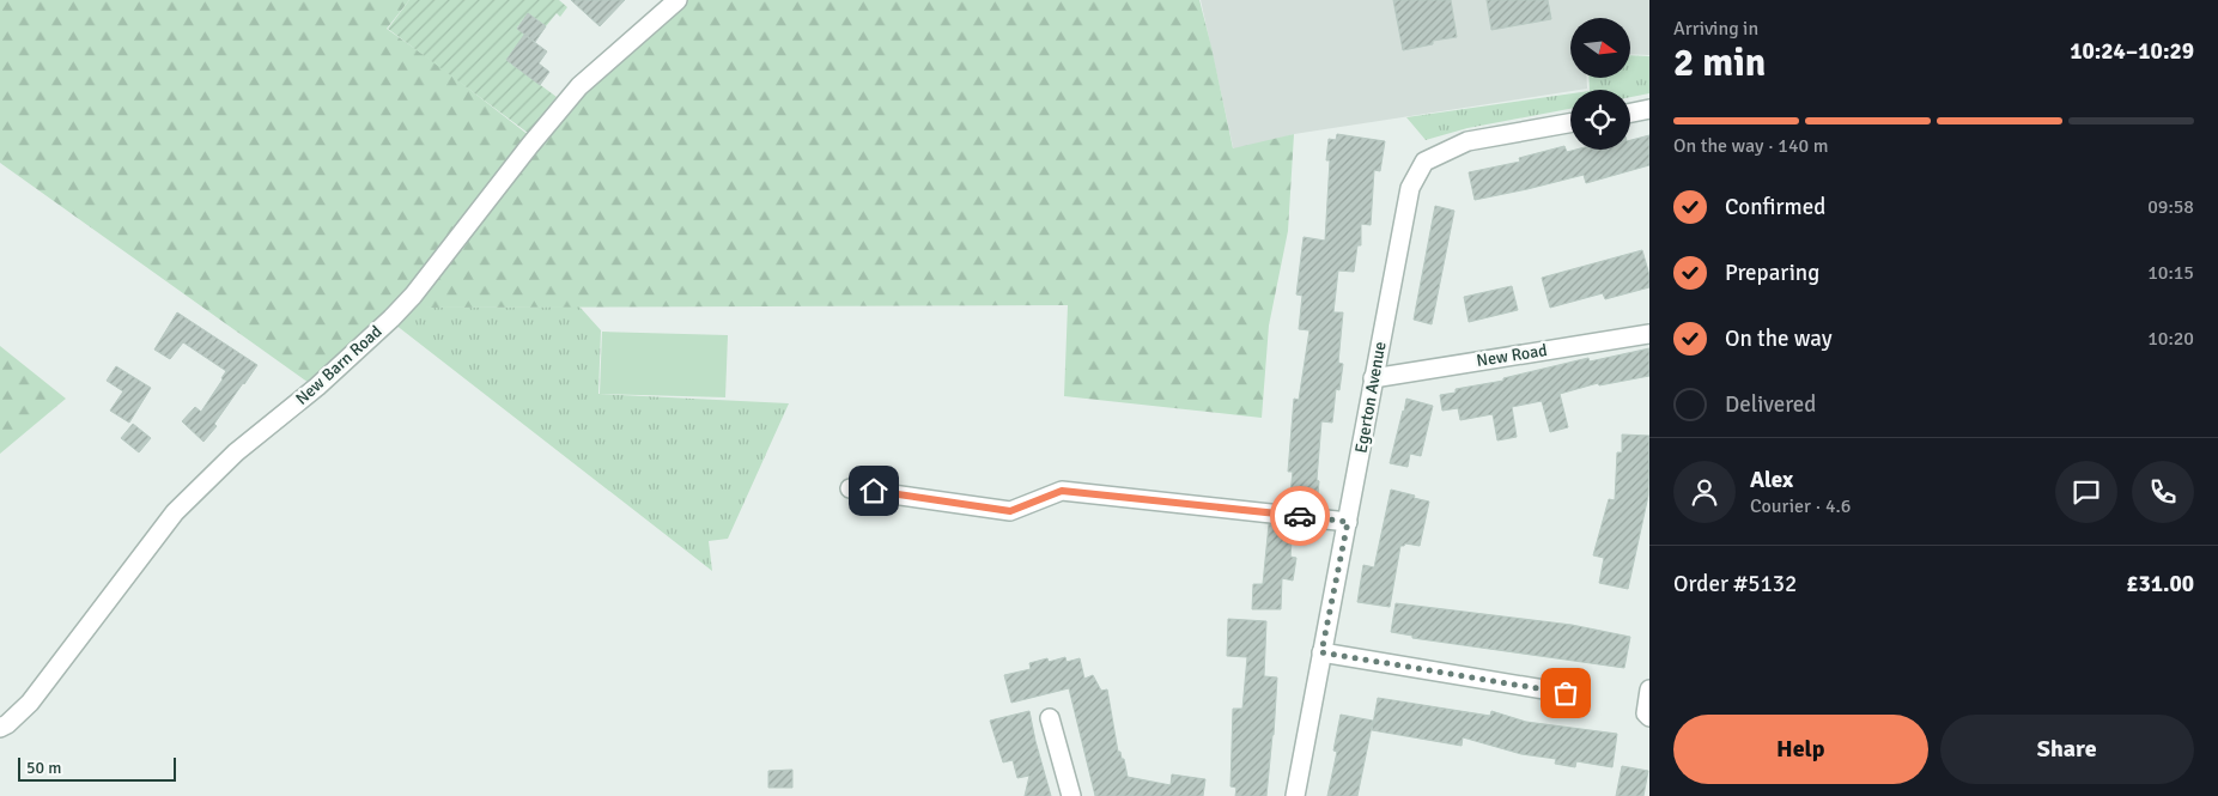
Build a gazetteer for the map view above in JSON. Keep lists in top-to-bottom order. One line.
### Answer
{"streets":{"street":["New Road","New Barn Road","Egerton Avenue"]},"crossings":[["New Road","Egerton Avenue"]],"scale_bar":"50 m","north":"right","page":{"heading":["2 min","Arriving in","10:24–10:29"],"panel":["Alex","Courier · 4.6","Order #5132","£31.00"],"bar":"On the way · 140 m","list":[["Confirmed","09:58"],["Preparing","10:15"],["On the way","10:20"],"Delivered"],"buttons":["Help","Share"],"scale":"50 m"}}
